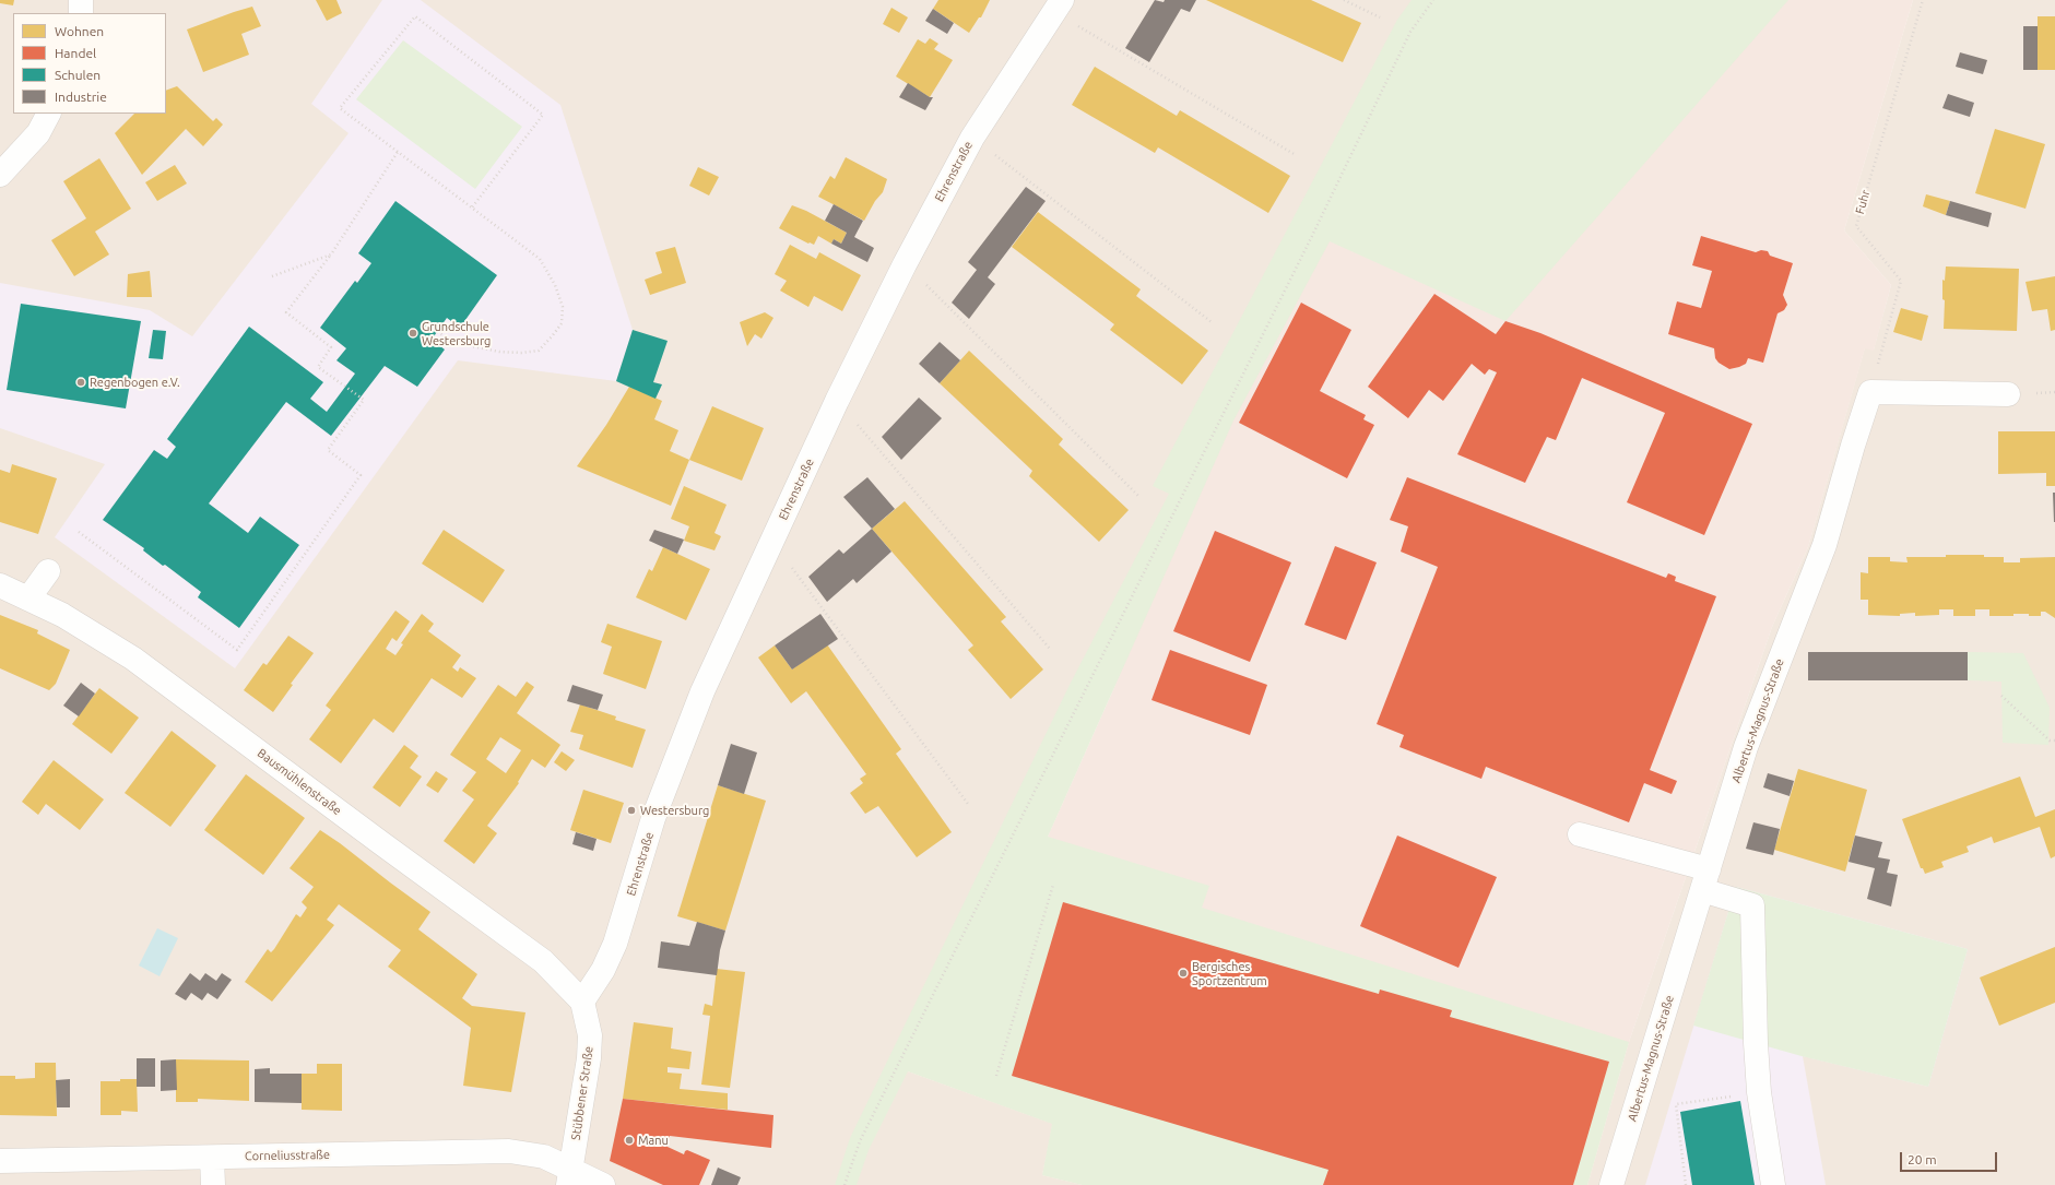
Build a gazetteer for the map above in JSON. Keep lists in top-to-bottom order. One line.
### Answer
{"streets":{"street":["Ehrenstraße","Albertus-Magnus-Straße","Bausmühlenstraße","Stübbener Straße","Corneliusstraße"],"path":["Fuhr"]},"crossings":[["Ehrenstraße","Bausmühlenstraße"],["Ehrenstraße","Stübbener Straße"],["Fuhr","Albertus-Magnus-Straße"],["Bausmühlenstraße","Stübbener Straße"],["Stübbener Straße","Corneliusstraße"]],"places":["Grundschule Westersburg","Regenbogen e.V.","Westersburg","Bergisches Sportzentrum","Manu"],"legend":["Wohnen","Handel","Schulen","Industrie"],"scale_bar":"20 m"}
